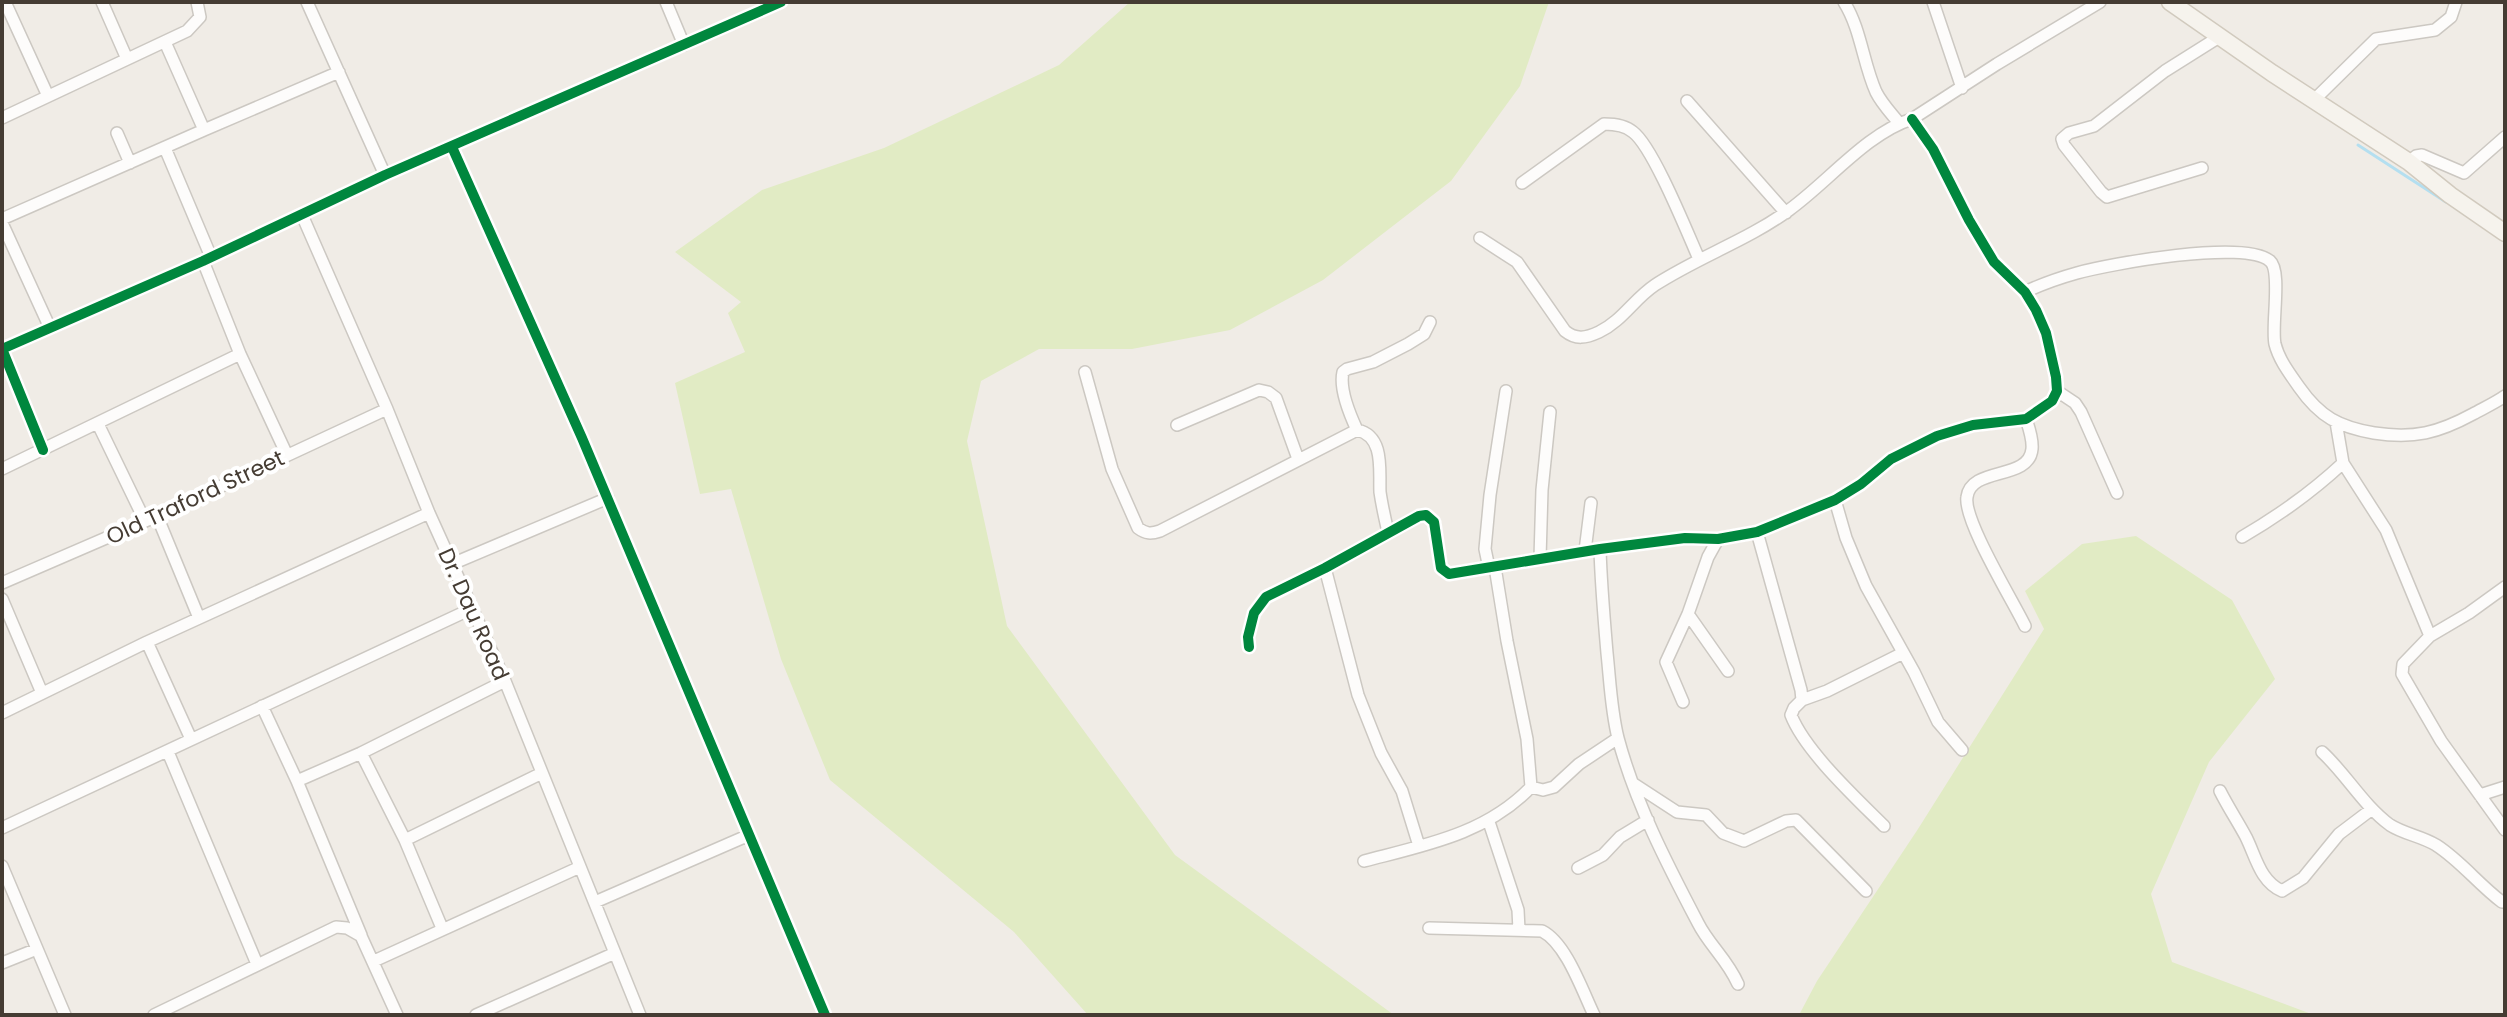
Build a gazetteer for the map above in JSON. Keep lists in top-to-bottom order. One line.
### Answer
{"streets":{"street":["Old Traford Street","Dr. Dau Road"]},"crossings":[["Old Traford Street","Dr. Dau Road"]]}
